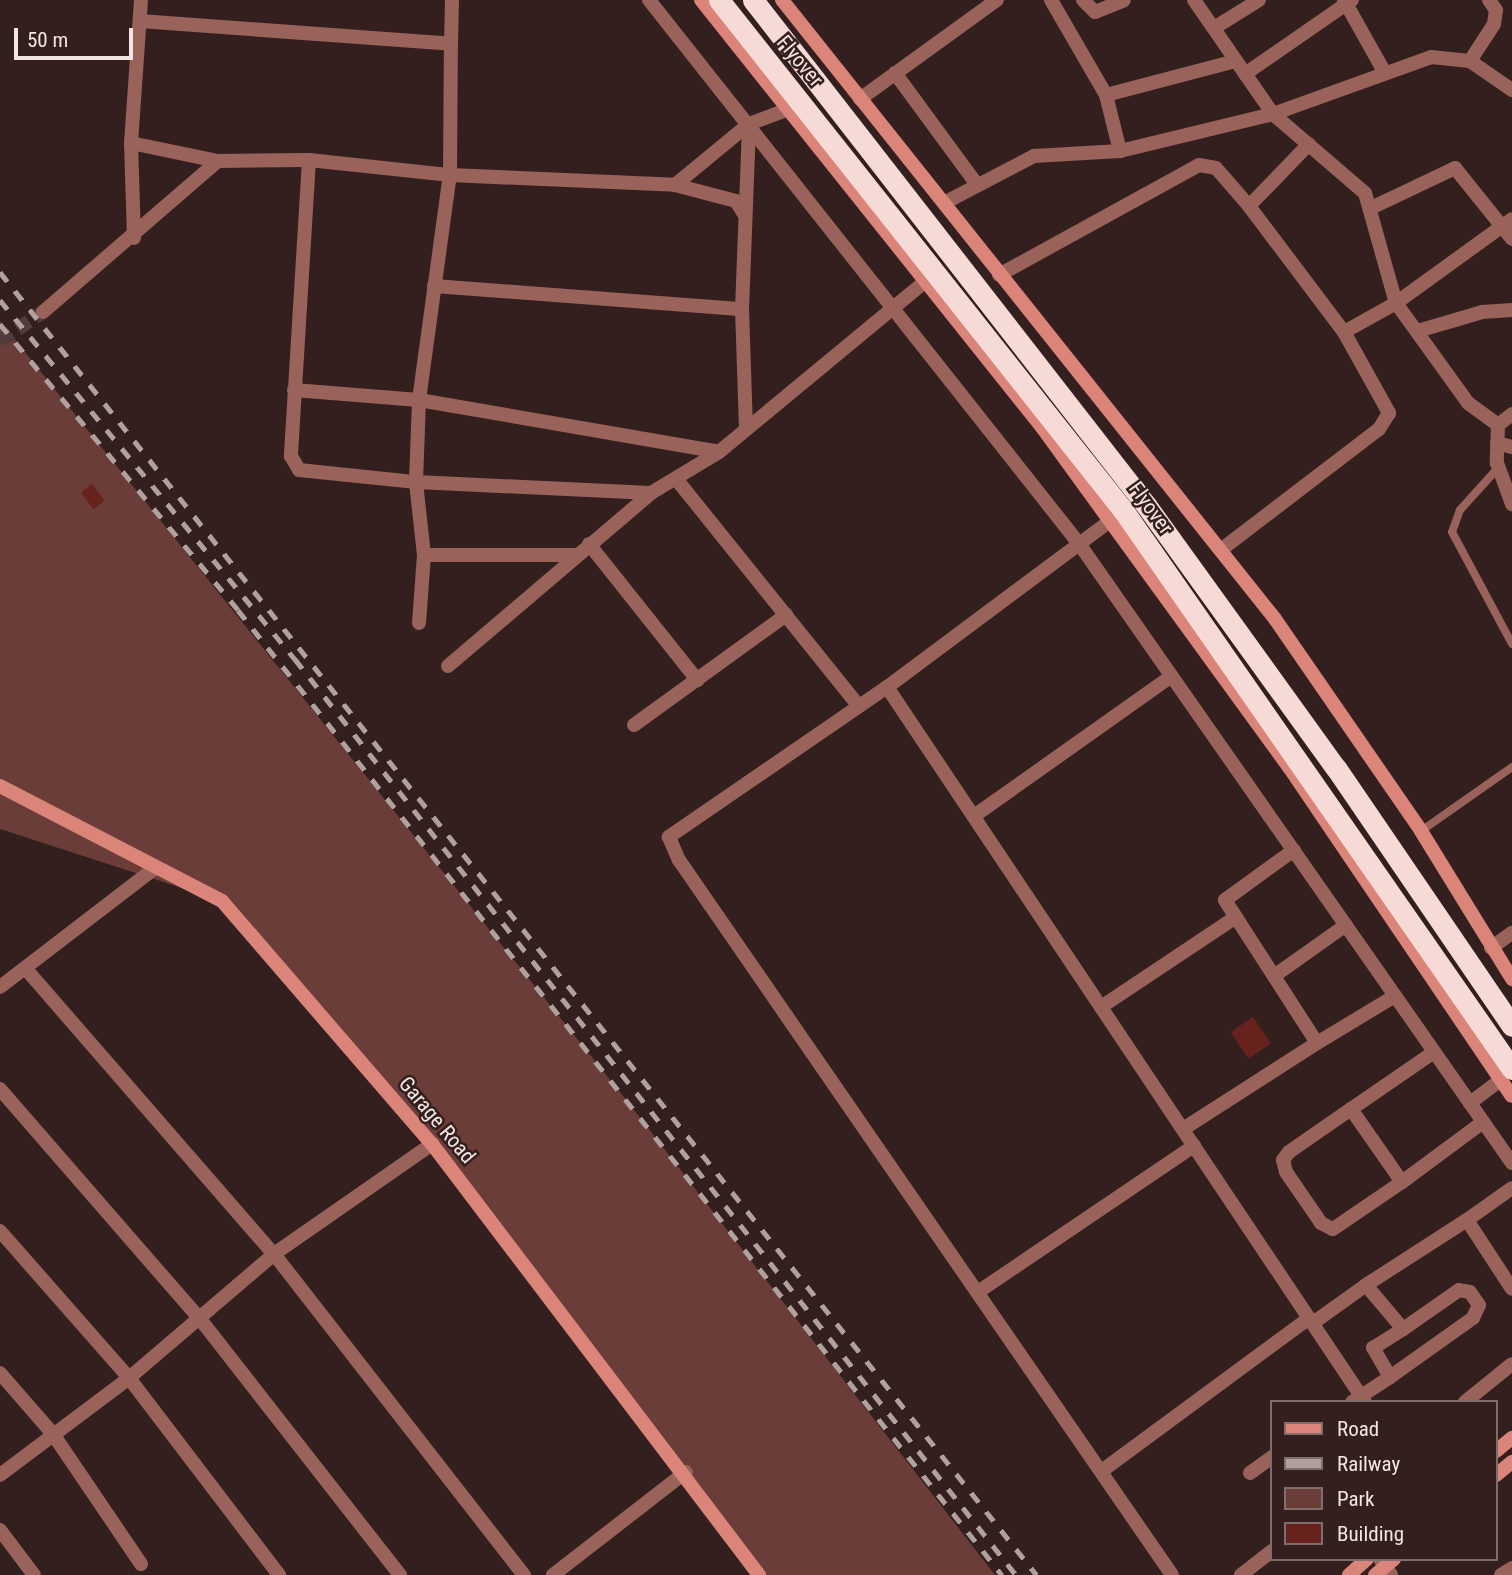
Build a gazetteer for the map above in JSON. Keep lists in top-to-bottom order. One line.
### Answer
{"streets":{"highway":["Flyover"],"street":["Garage Road"]},"legend":["Road","Railway","Park","Building"],"scale_bar":"50 m"}
